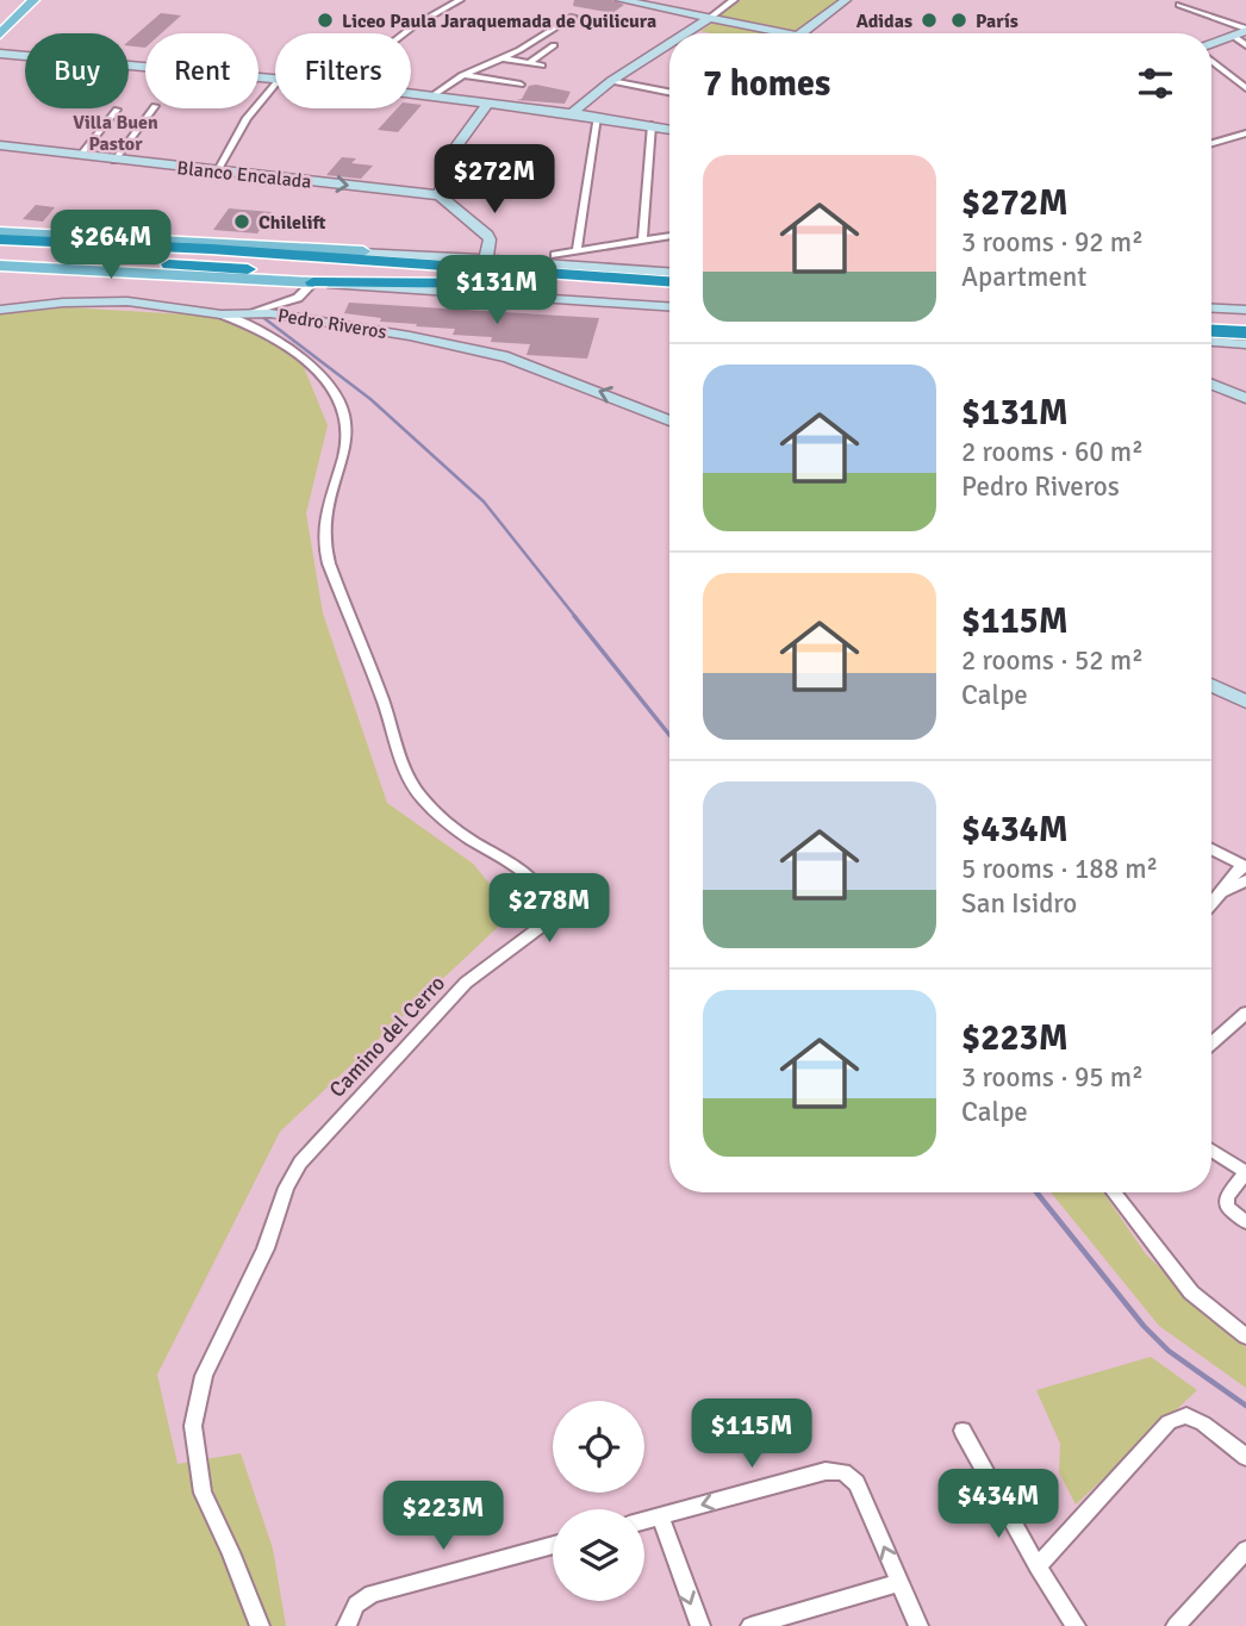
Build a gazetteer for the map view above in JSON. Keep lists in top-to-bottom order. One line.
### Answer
{"streets":{"street":["Blanco Encalada","Pedro Riveros","Camino del Cerro"]},"crossings":[["Pedro Riveros","Camino del Cerro"]],"districts":["Villa Buen Pastor"],"places":["Liceo Paula Jaraquemada de Quilicura","Adidas","París","Chilelift"],"page":{"chip":["Buy","Rent","Filters"],"heading":"7 homes","list":[{"name":"$272M","note":"3 rooms · 92 m² · Apartment"},{"name":"$131M","note":"2 rooms · 60 m² · Pedro Riveros"},{"name":"$115M","note":"2 rooms · 52 m² · Calpe"},{"name":"$434M","note":"5 rooms · 188 m² · San Isidro"},{"name":"$223M","note":"3 rooms · 95 m² · Calpe"}],"price":["$272M","$264M","$131M","$278M","$115M","$434M","$223M"]}}
